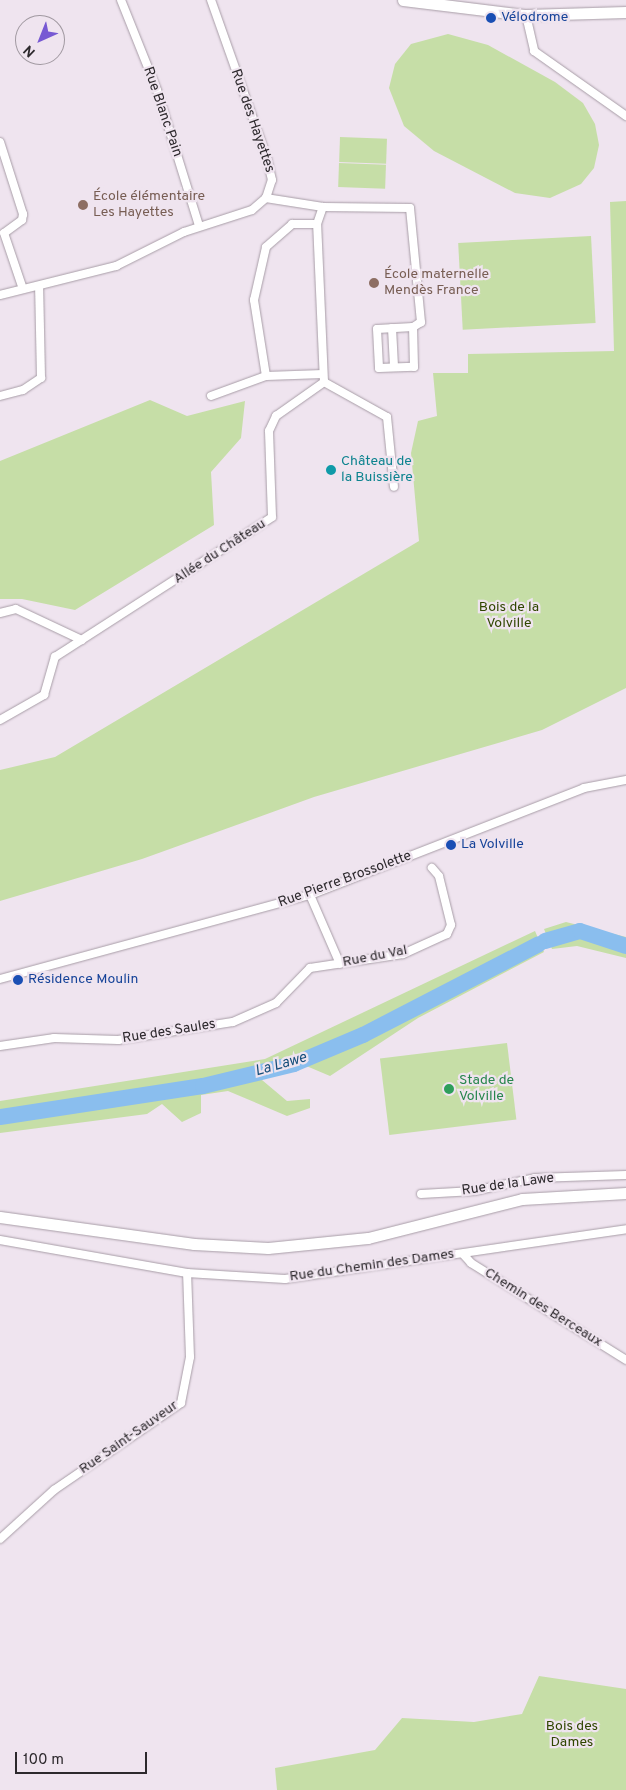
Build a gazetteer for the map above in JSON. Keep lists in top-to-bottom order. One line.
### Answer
{"streets":{"street":["Rue Blanc Pain","Rue des Hayettes","Allée du Château","Rue Pierre Brossolette","Rue du Val","Rue des Saules","Rue de la Lawe","Rue du Chemin des Dames","Chemin des Berceaux","Rue Saint-Sauveur"]},"crossings":[["Rue du Val","Rue des Saules"],["Rue du Chemin des Dames","Chemin des Berceaux"],["Rue du Chemin des Dames","Rue Saint-Sauveur"]],"water":["La Lawe"],"parks":["Bois de la Volville","Bois des Dames"],"places":["Vélodrome","École élémentaire Les Hayettes","École maternelle Mendès France","Château de la Buissière","La Volville","Résidence Moulin","Stade de Volville"],"scale_bar":"100 m","north":"bottom left"}
